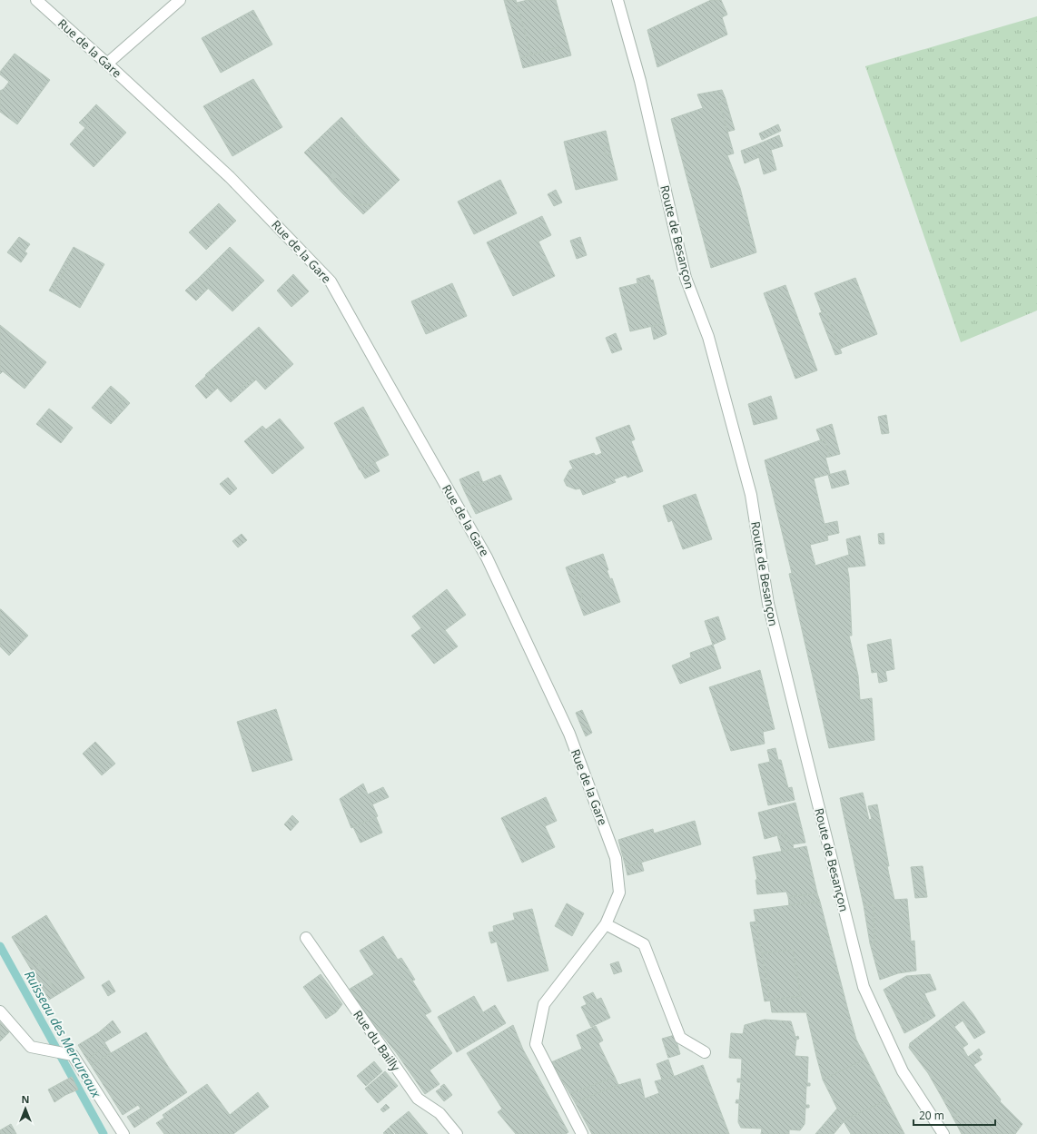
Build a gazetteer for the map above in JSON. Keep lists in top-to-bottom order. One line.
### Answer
{"streets":{"street":["Rue de la Gare","Route de Besançon","Rue du Bailly"]},"water":["Ruisseau des Mercureaux"],"scale_bar":"20 m","north":"top"}
